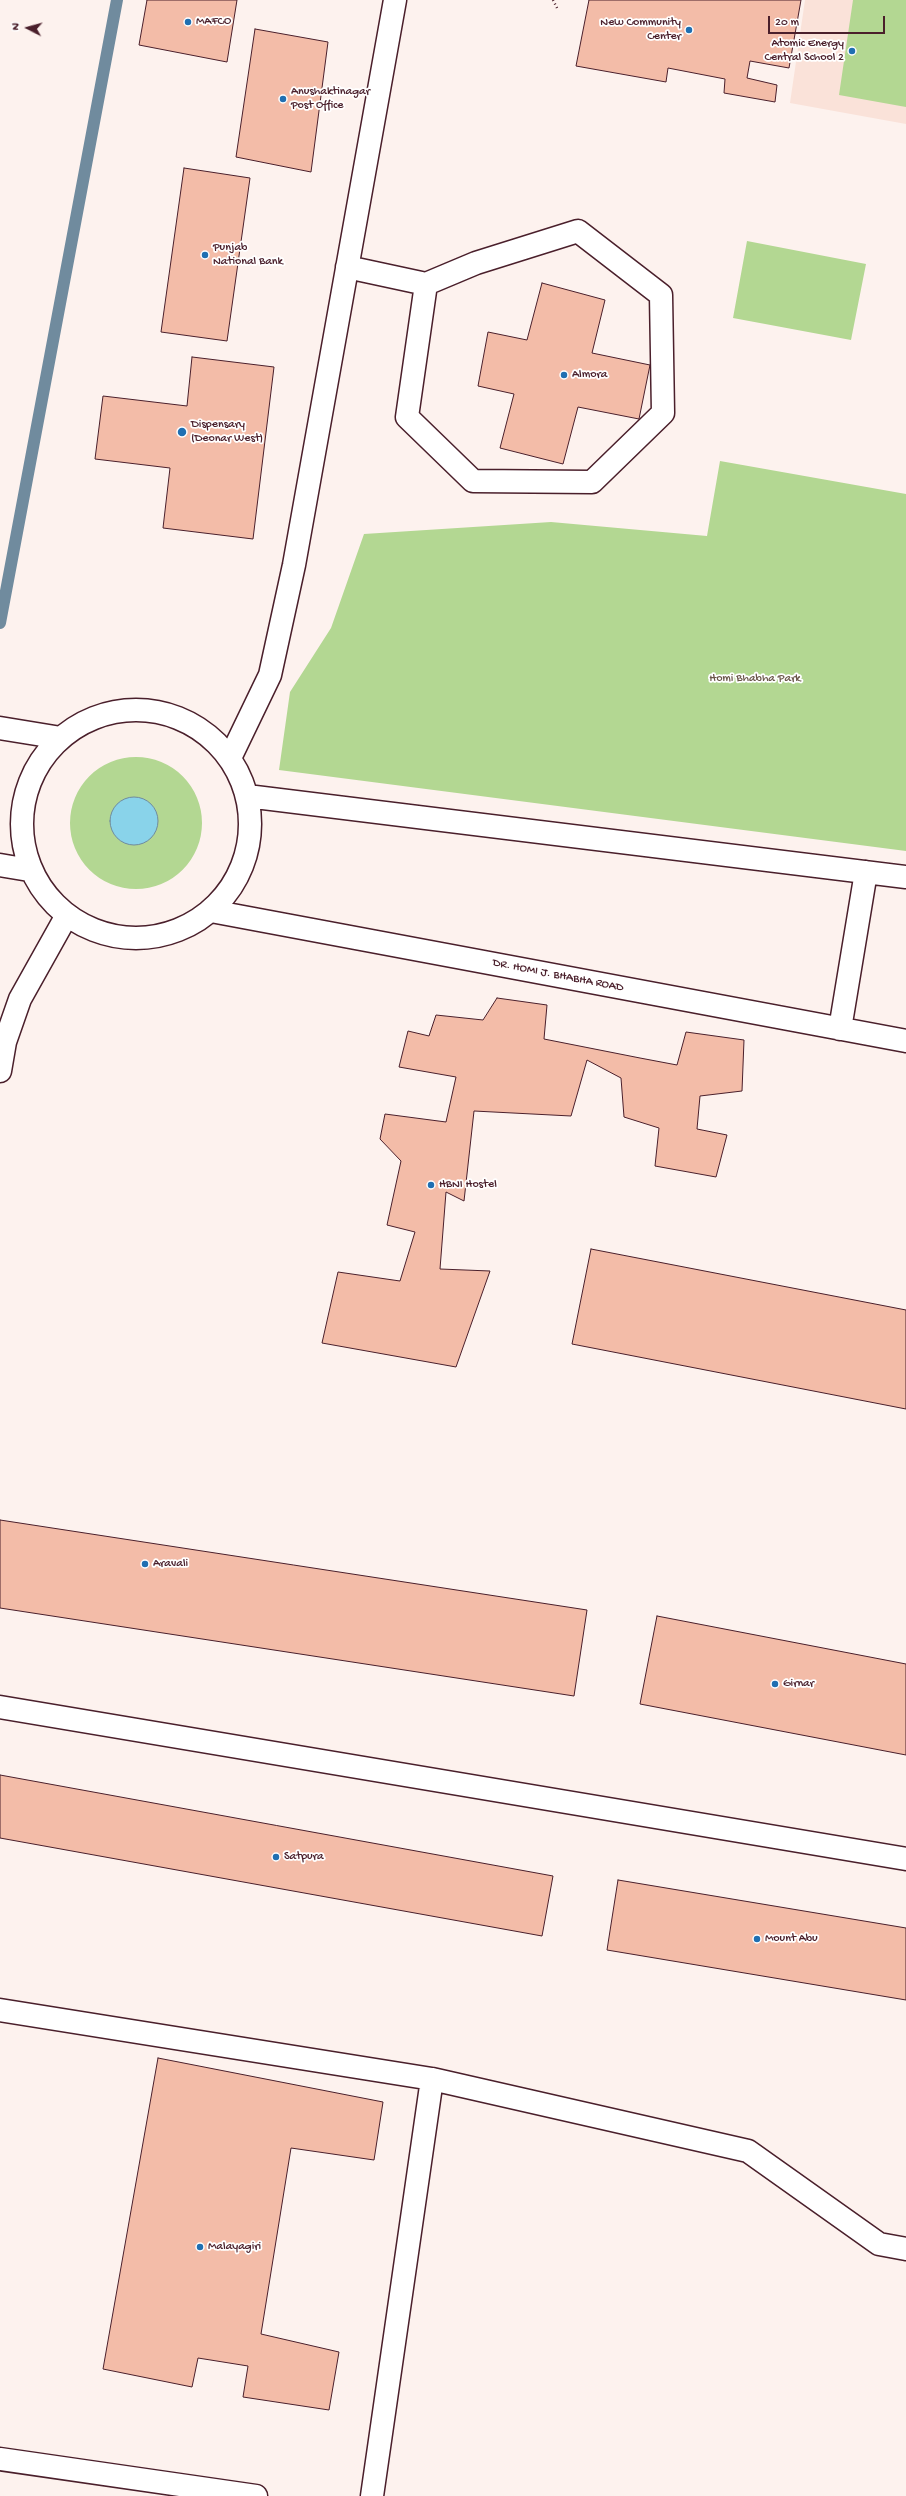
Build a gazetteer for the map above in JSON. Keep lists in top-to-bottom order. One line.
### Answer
{"streets":{"street":["DR. HOMI J. BHABHA ROAD"]},"parks":["Homi Bhabha Park"],"places":["MAFCO","New Community Center","Atomic Energy Central School 2","Anushaktinagar Post Office","Punjab National Bank","Almora","Dispensary (Deonar West)","HBNI Hostel","Aravali","Girnar","Satpura","Mount Abu","Malayagiri"],"scale_bar":"20 m","north":"left"}
